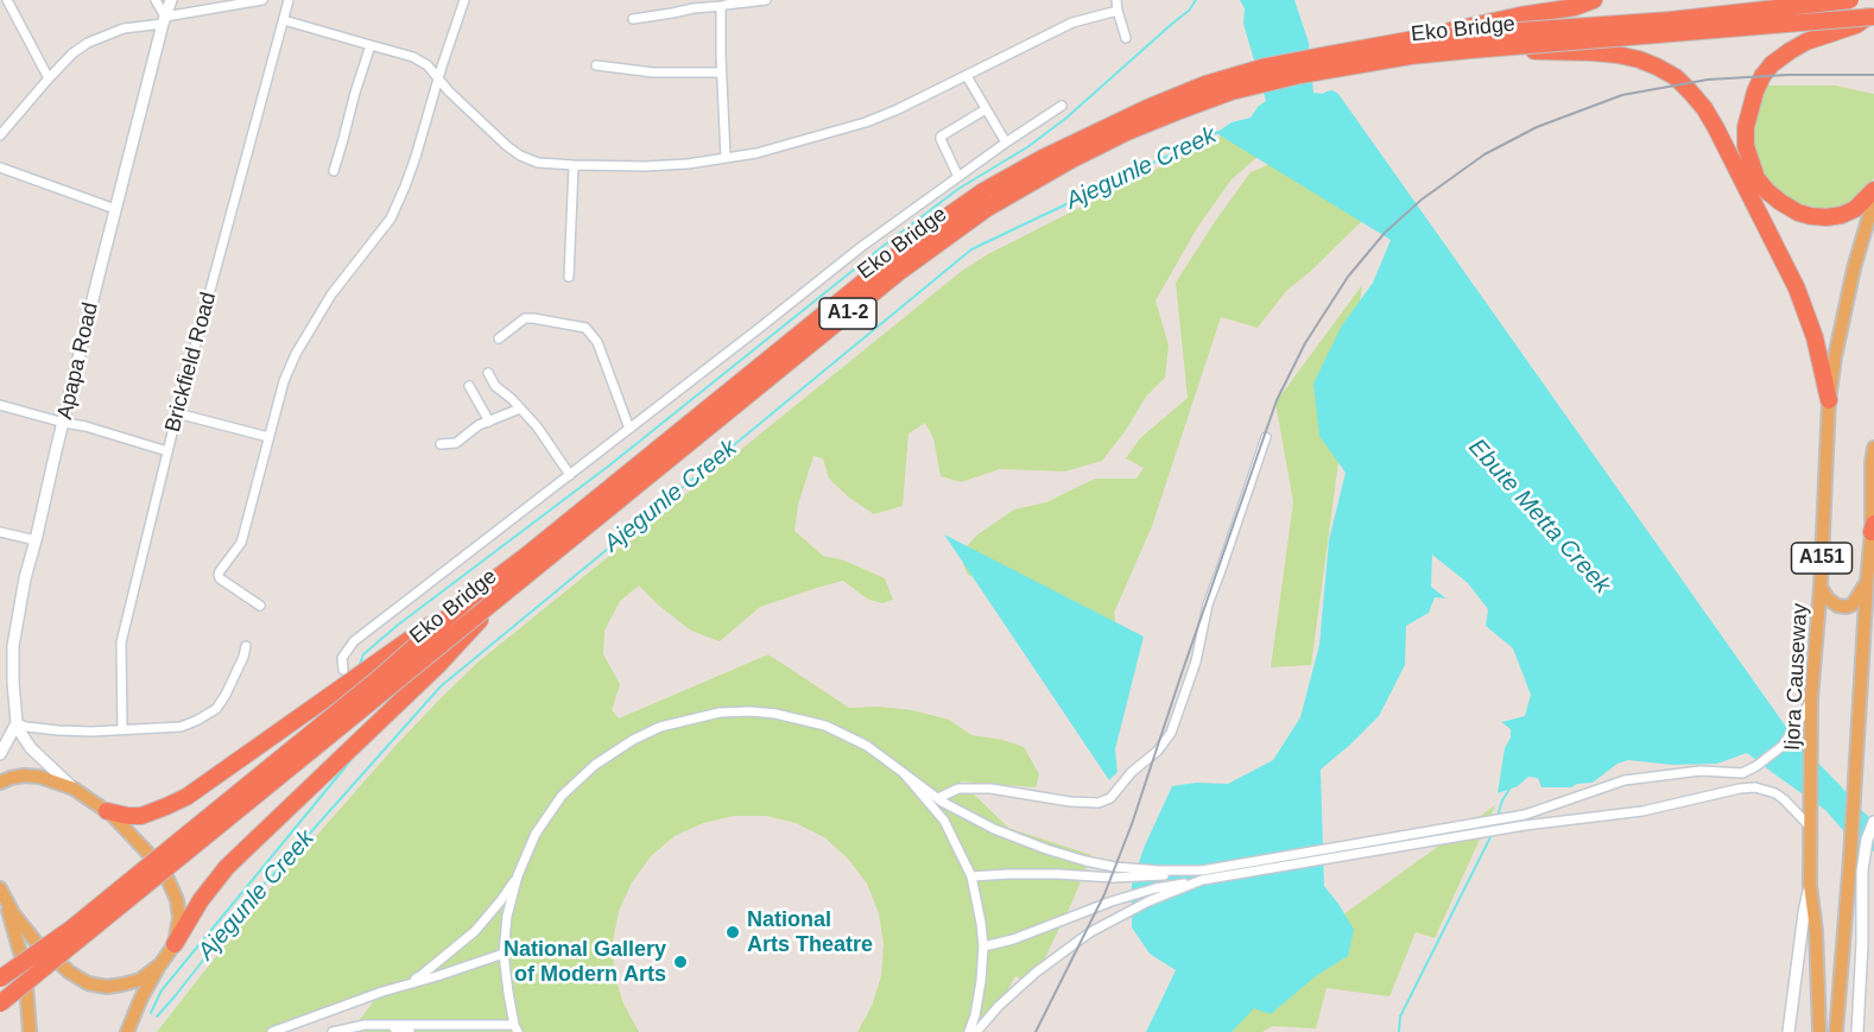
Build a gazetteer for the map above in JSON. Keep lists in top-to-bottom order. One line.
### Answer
{"streets":{"highway":["Eko Bridge","A1-2"],"main road":["A151","Ijora Causeway"],"street":["Apapa Road","Brickfield Road"]},"water":["Ajegunle Creek","Ebute Metta Creek"],"places":["National Arts Theatre","National Gallery of Modern Arts"]}
